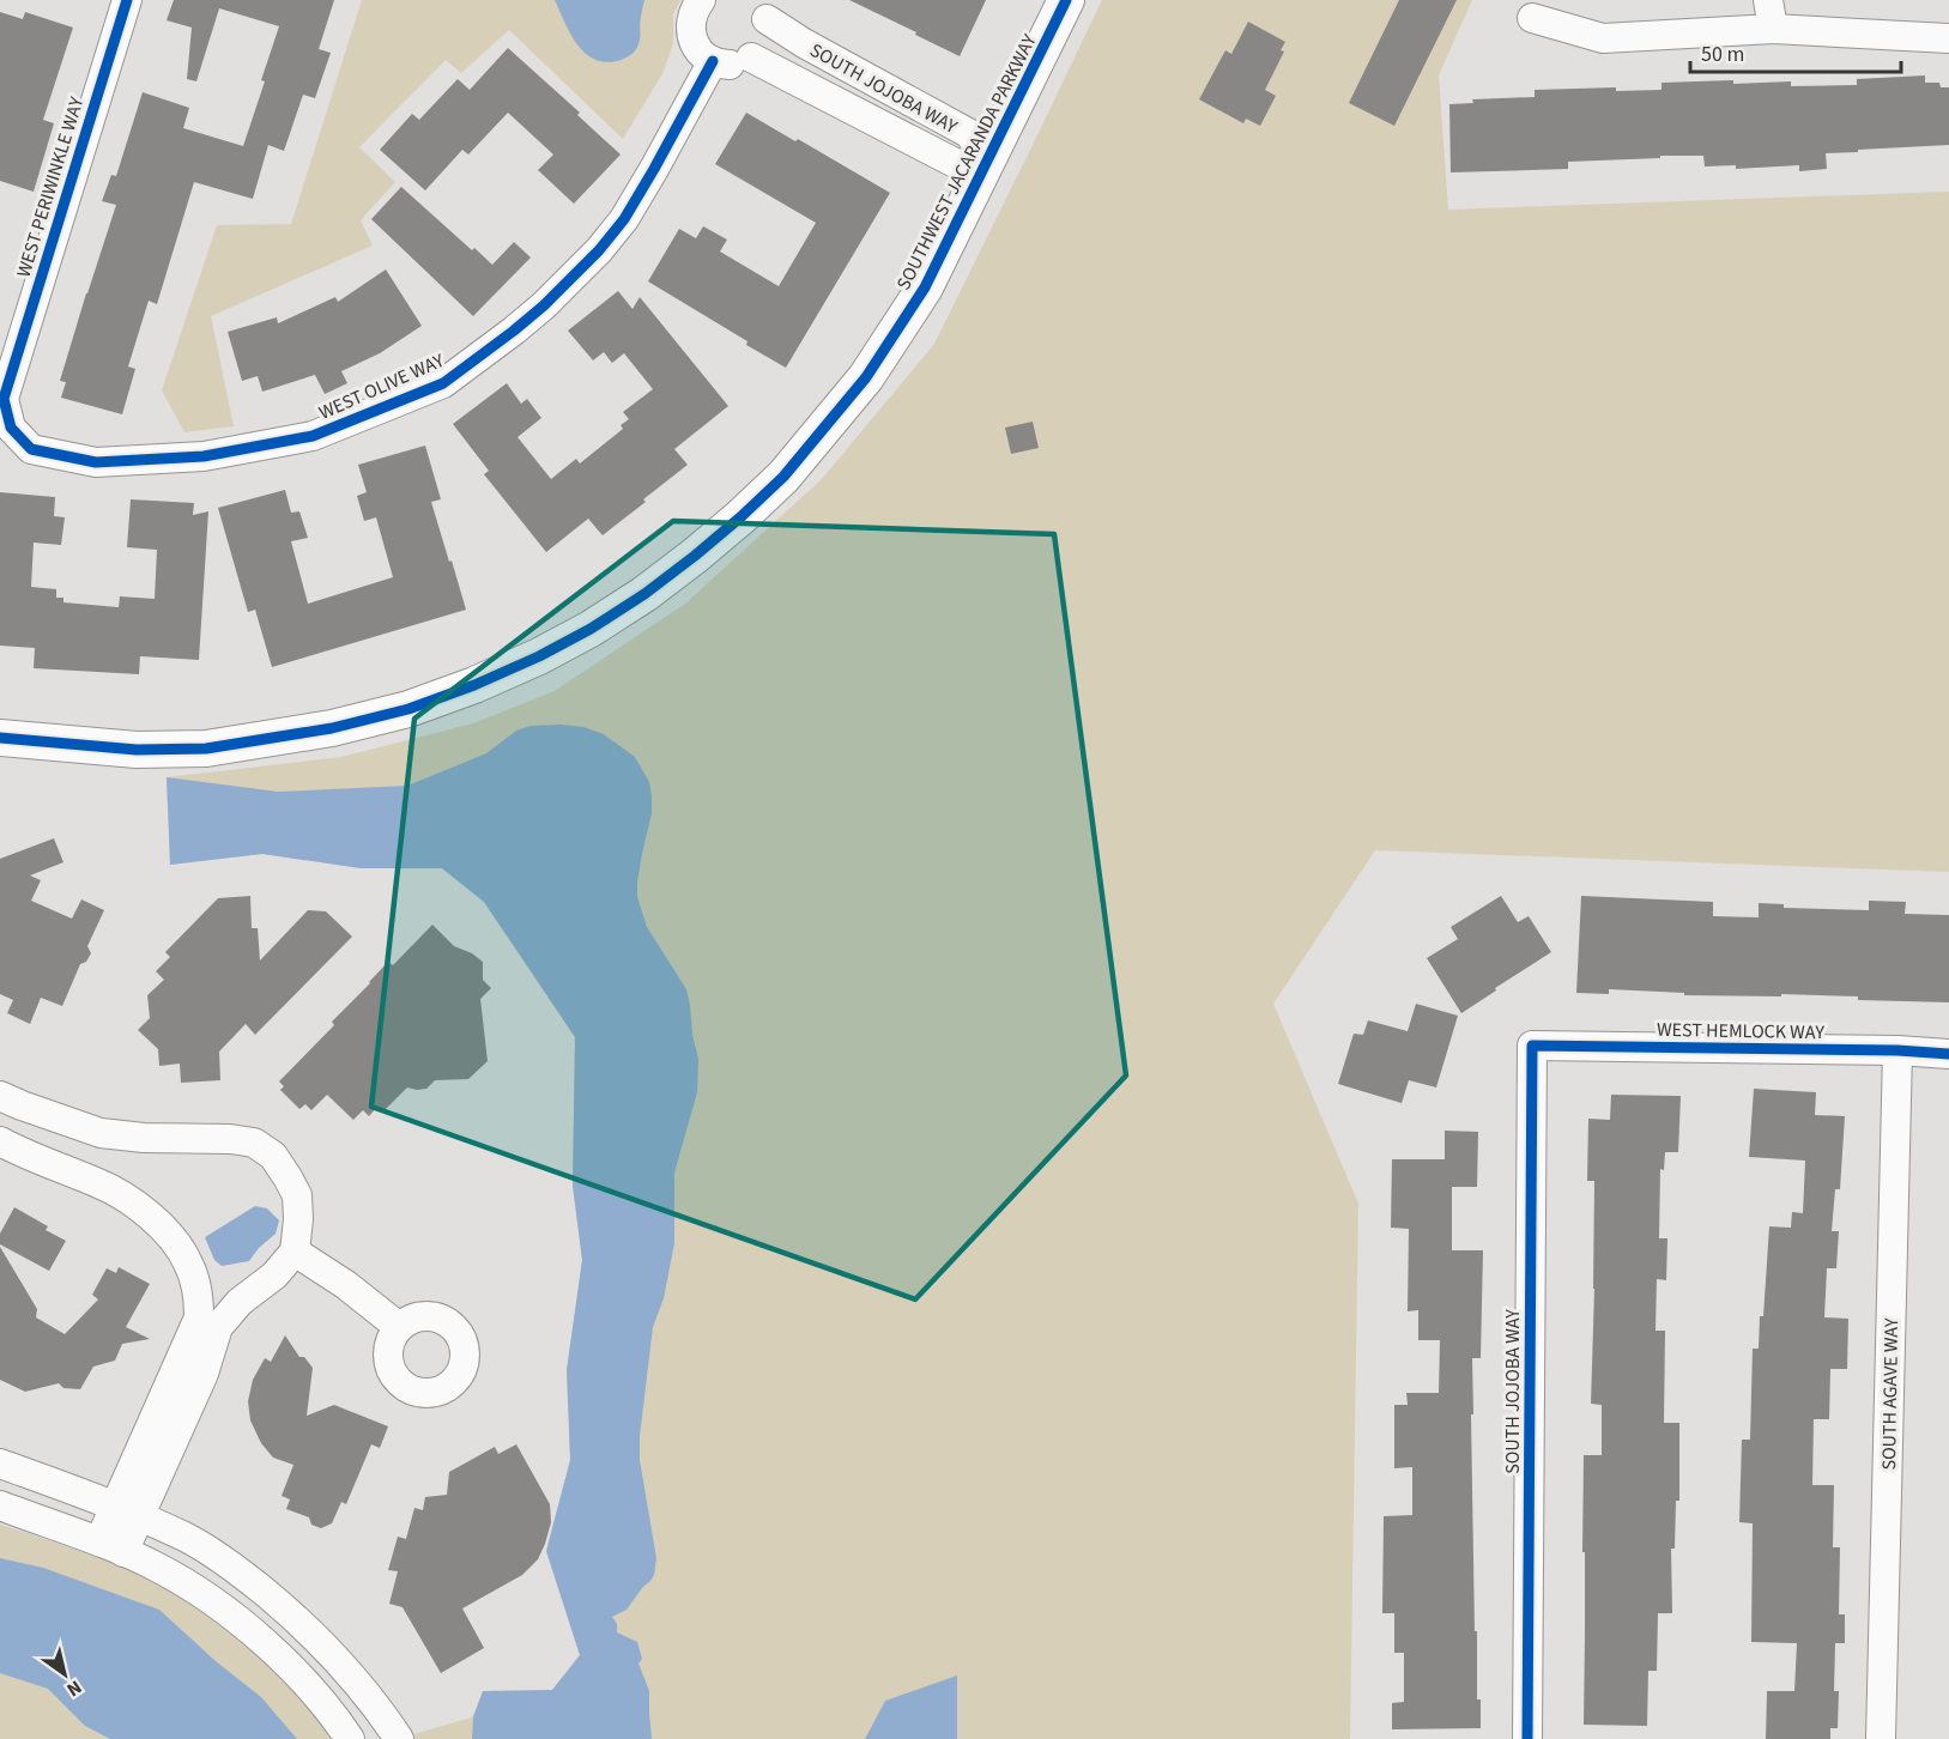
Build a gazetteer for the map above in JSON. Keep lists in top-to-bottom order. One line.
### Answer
{"streets":{"street":["SOUTH JOJOBA WAY","SOUTHWEST JACARANDA PARKWAY","WEST PERIWINKLE WAY","WEST OLIVE WAY","WEST HEMLOCK WAY","SOUTH AGAVE WAY"]},"crossings":[["SOUTH JOJOBA WAY","SOUTHWEST JACARANDA PARKWAY"],["SOUTH JOJOBA WAY","WEST HEMLOCK WAY"],["WEST PERIWINKLE WAY","WEST OLIVE WAY"],["WEST HEMLOCK WAY","SOUTH AGAVE WAY"]],"scale_bar":"50 m","north":"bottom right"}
